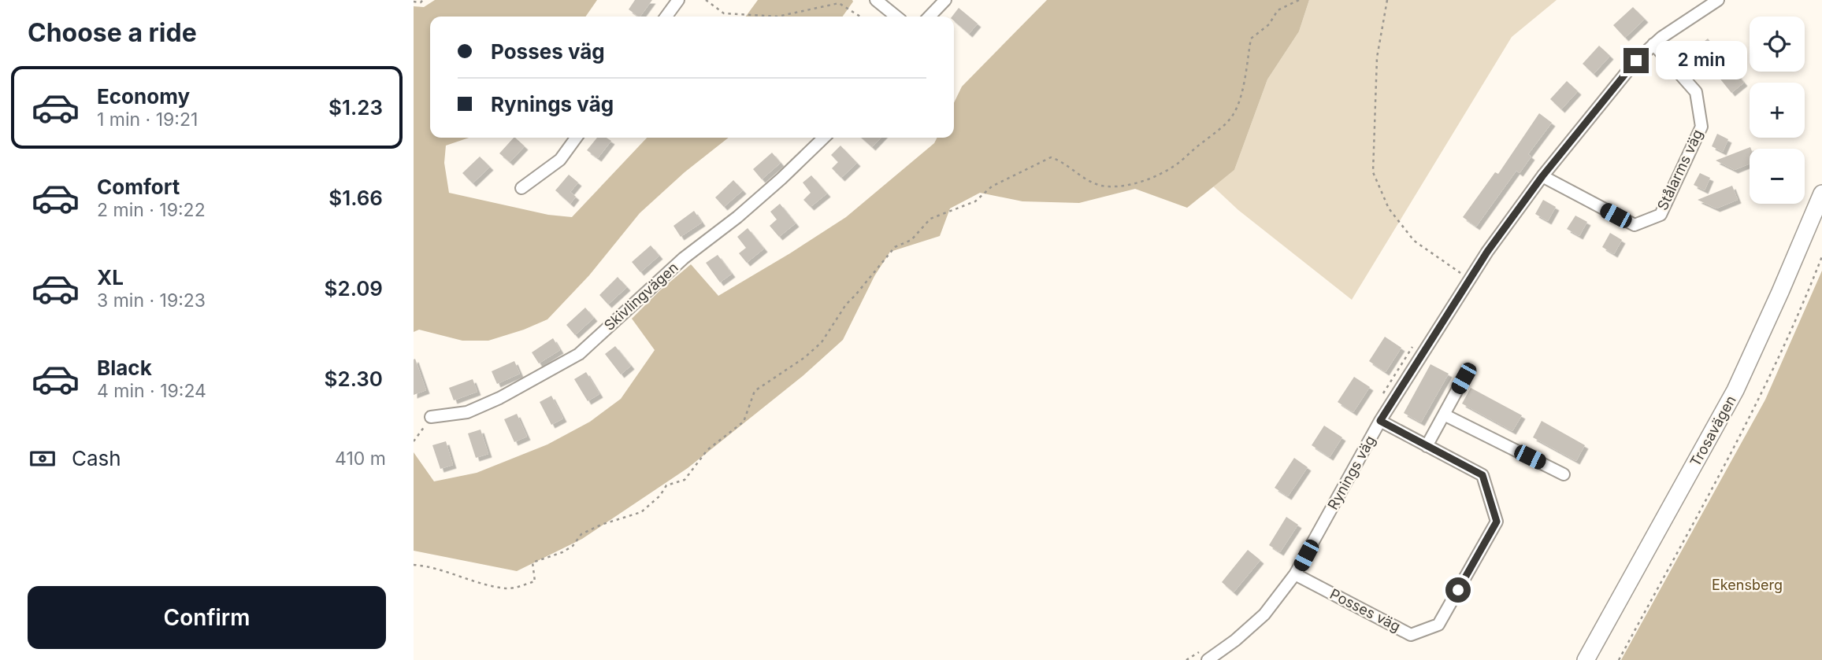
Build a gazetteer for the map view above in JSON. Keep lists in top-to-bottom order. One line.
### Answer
{"streets":{"main road":["Trosavägen"],"street":["Stålarms väg","Skivlingvägen","Rynings väg","Posses väg"]},"crossings":[["Stålarms väg","Rynings väg"],["Rynings väg","Posses väg"]],"parks":["Ekensberg"],"page":{"heading":"Choose a ride","map_buttons":["+","−"],"banner":["Posses väg","Rynings väg"],"bubble":"2 min","list":[{"name":"Economy","note":"1 min · 19:21","value":"$1.23"},{"name":"Comfort","note":"2 min · 19:22","value":"$1.66"},{"name":"XL","note":"3 min · 19:23","value":"$2.09"},{"name":"Black","note":"4 min · 19:24","value":"$2.30"}],"pay":["Cash","410 m"],"buttons":"Confirm"}}
